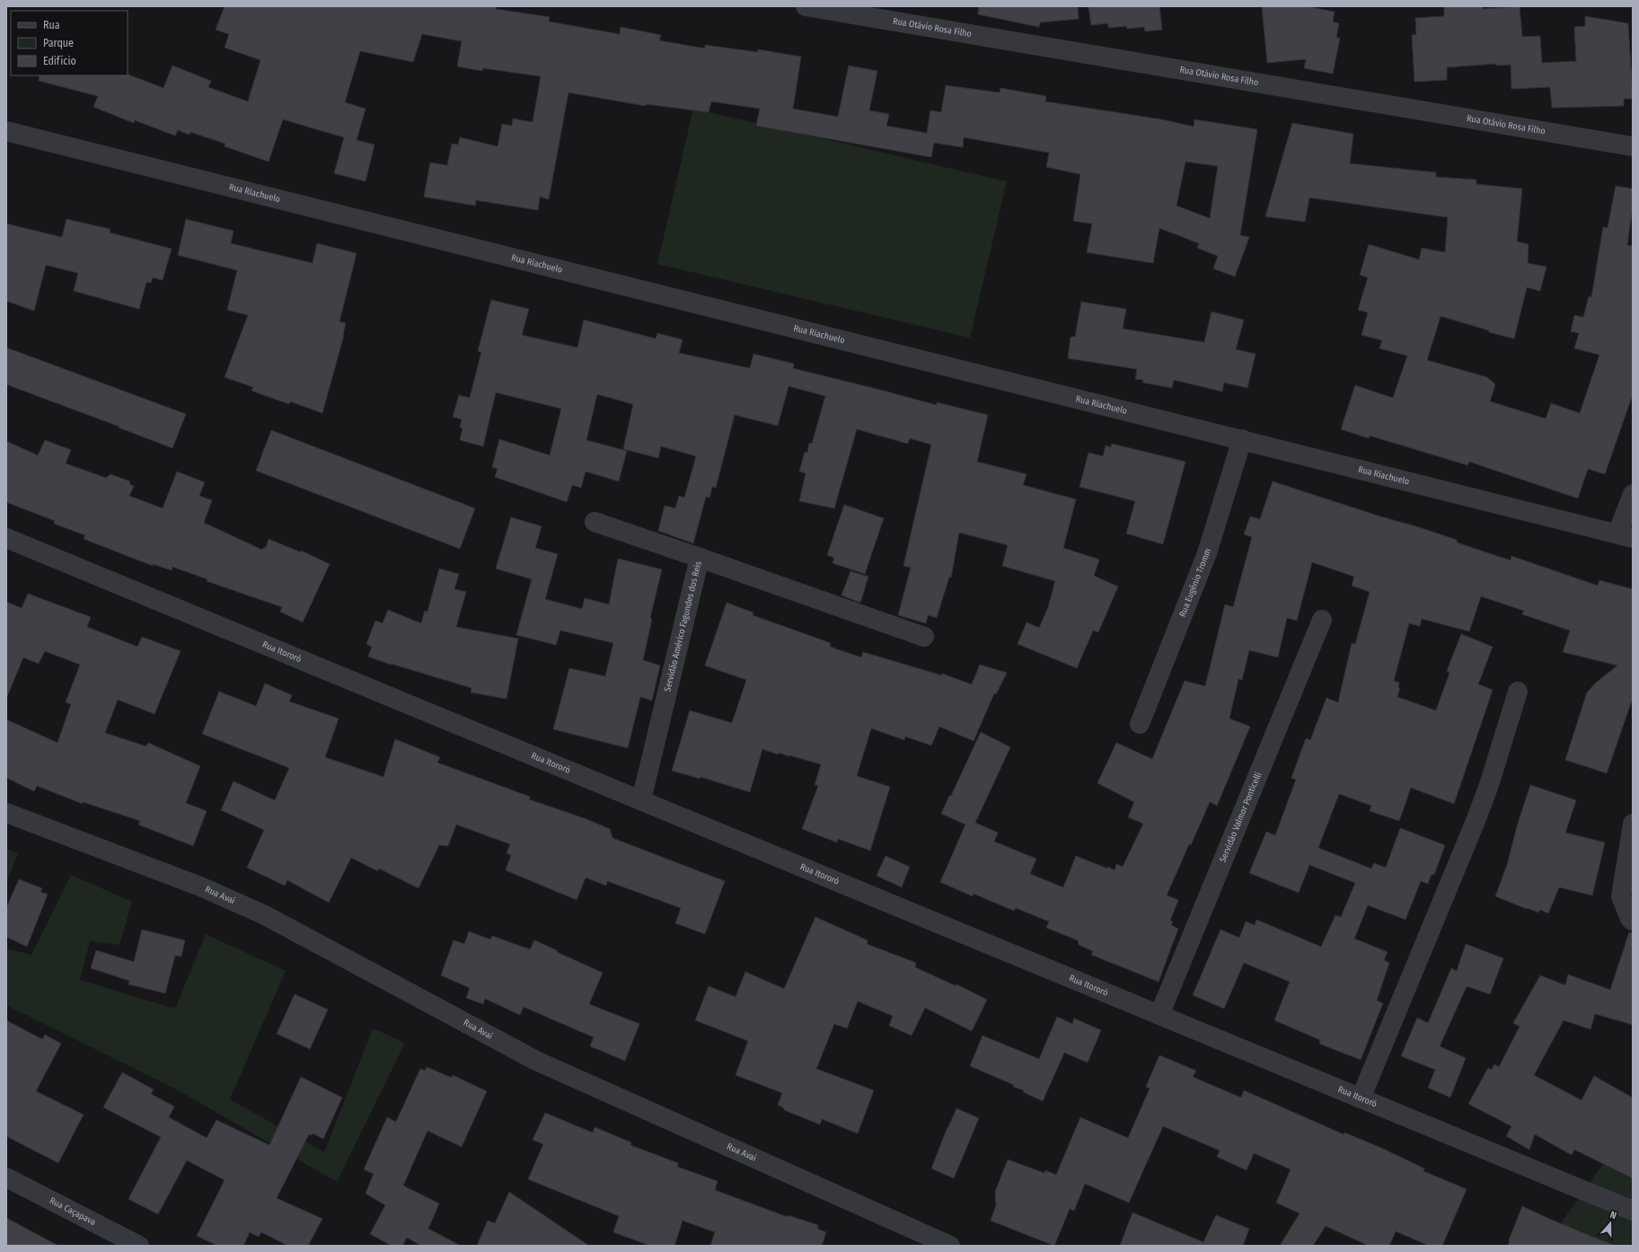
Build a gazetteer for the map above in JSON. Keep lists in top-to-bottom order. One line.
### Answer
{"streets":{"street":["Rua Otávio Rosa Filho","Rua Riachuelo","Rua Eugênio Tromm","Servidão Américo Fagundes dos Reis","Rua Itororó","Servidão Valmor Ponticelli","Rua Avaí","Rua Caçapava"]},"crossings":[["Rua Riachuelo","Rua Eugênio Tromm"],["Servidão Américo Fagundes dos Reis","Rua Itororó"],["Rua Itororó","Servidão Valmor Ponticelli"]],"legend":["Rua","Parque","Edifício"],"north":"top"}
